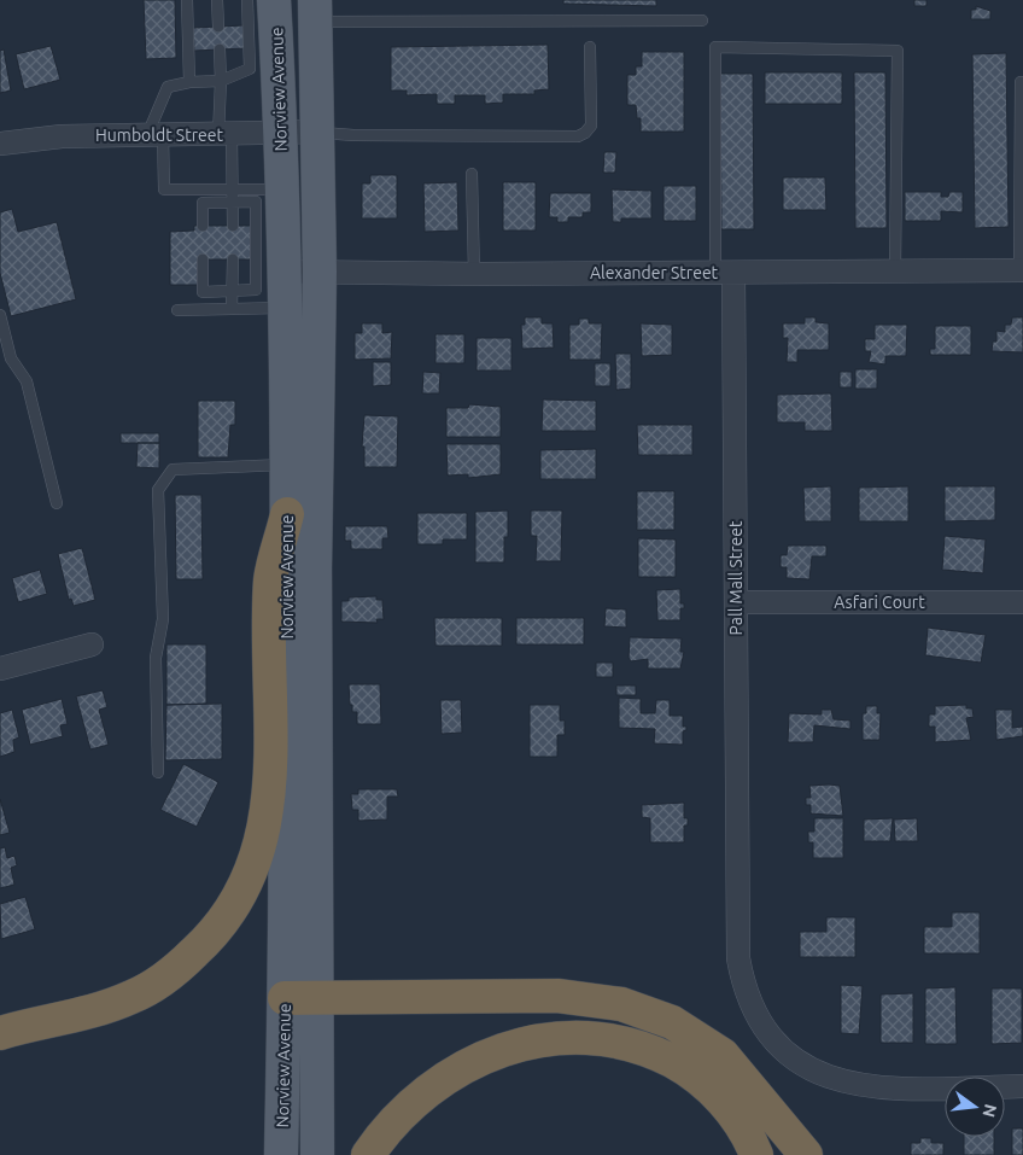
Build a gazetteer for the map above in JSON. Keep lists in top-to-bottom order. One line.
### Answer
{"streets":{"main road":["Norview Avenue"],"street":["Humboldt Street","Alexander Street","Pall Mall Street","Asfari Court"]},"crossings":[["Norview Avenue","Humboldt Street"],["Norview Avenue","Alexander Street"],["Alexander Street","Pall Mall Street"],["Pall Mall Street","Asfari Court"]],"north":"right"}
